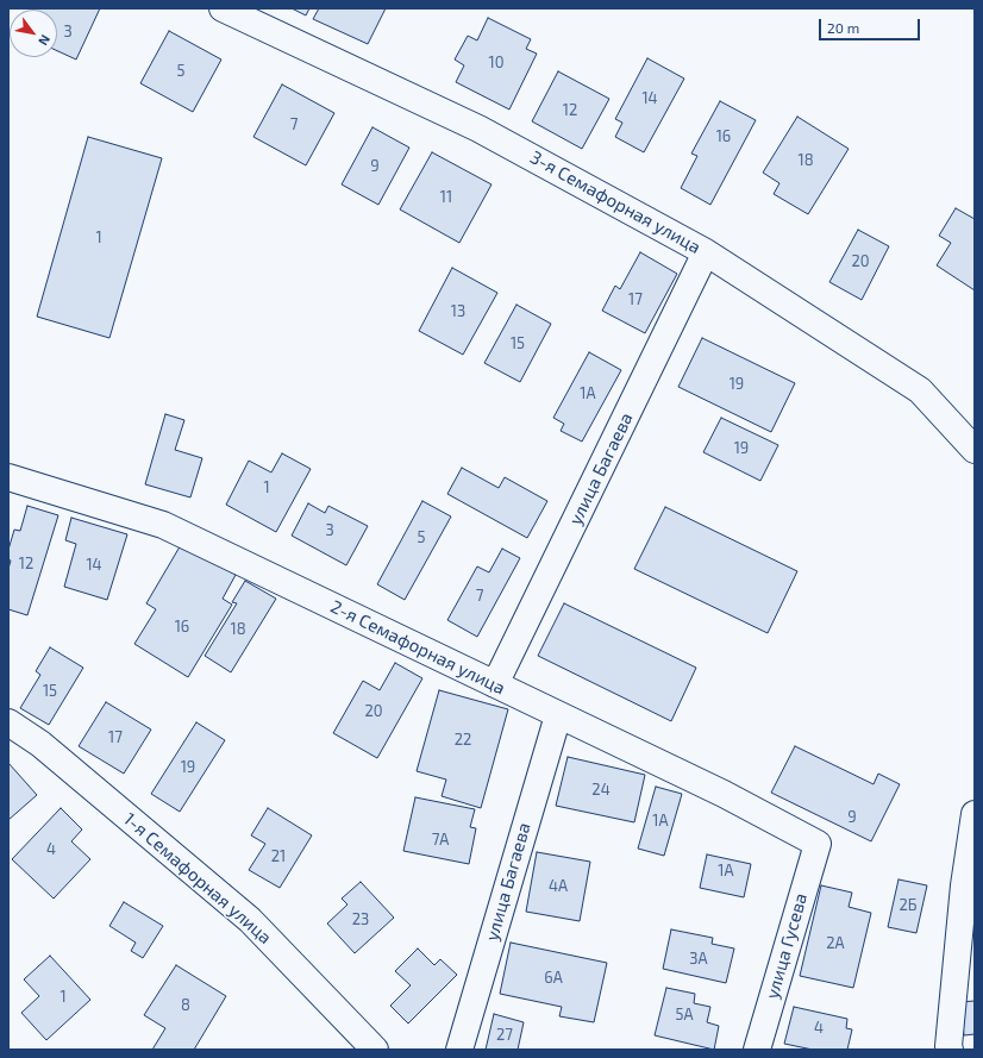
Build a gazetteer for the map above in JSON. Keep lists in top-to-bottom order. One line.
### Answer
{"streets":{"street":["3-я Семафорная улица","улица Багаева","2-я Семафорная улица","1-я Семафорная улица","улица Гусева"]},"crossings":[["3-я Семафорная улица","улица Багаева"],["улица Багаева","2-я Семафорная улица"],["2-я Семафорная улица","улица Гусева"]],"house_numbers":["3","10","5","14","12","7","16","18","9","11","1","20","17","13","15","19","1А","19","1","3","5","12","14","7","16","18","15","20","17","22","19","24","9","1А","7А","4","21","1А","4А","2Б","23","2А","3А","6А","1","8","5А","4","27"],"scale_bar":"20 m","north":"bottom right"}
